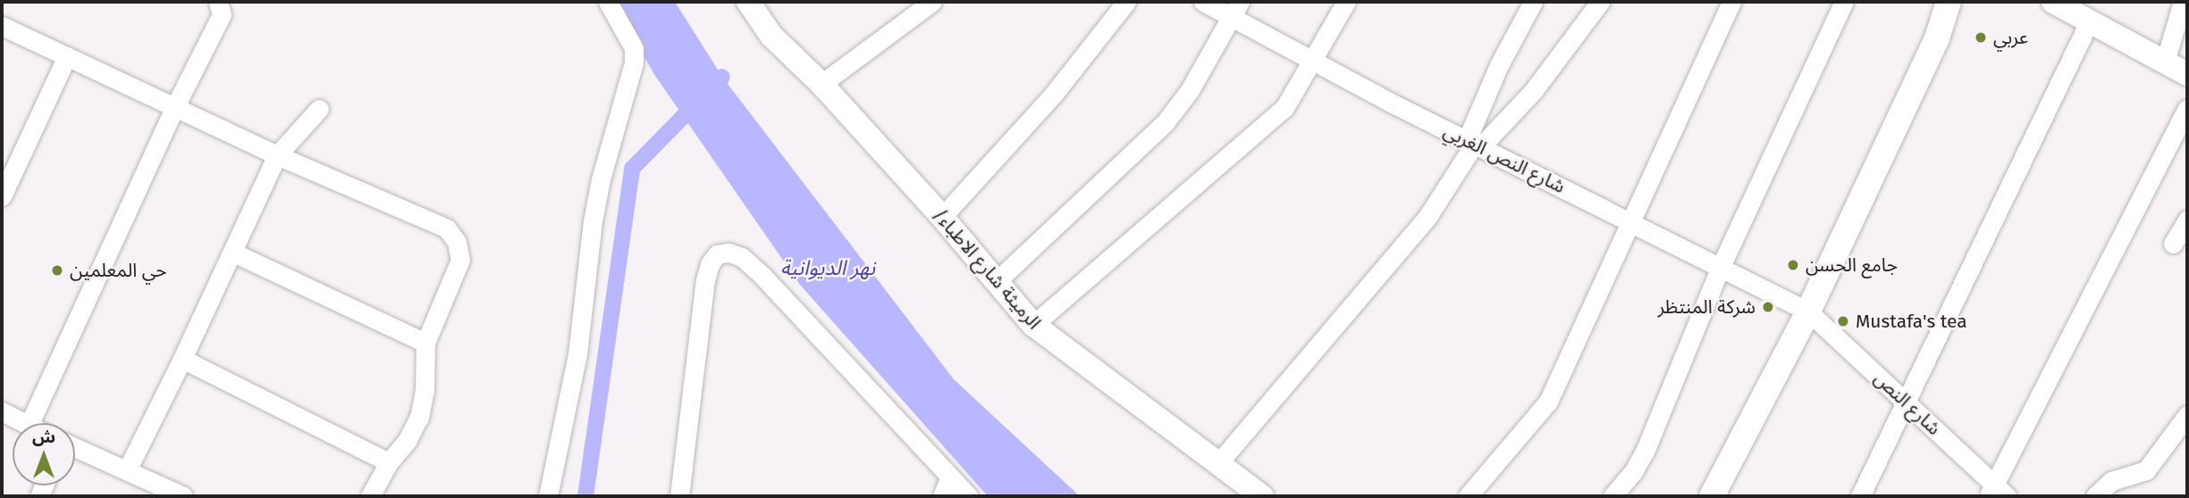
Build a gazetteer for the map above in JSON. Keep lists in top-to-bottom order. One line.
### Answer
{"streets":{"street":["شارع النص الغربي","/الرميثة شارع الاطباء","شارع النص"]},"crossings":[["شارع النص الغربي","شارع النص"]],"water":["نهر الديوانية"],"places":["عربي","جامع الحسن","حي المعلمين","شركة المنتظر","Mustafa's tea"],"north":"top"}
